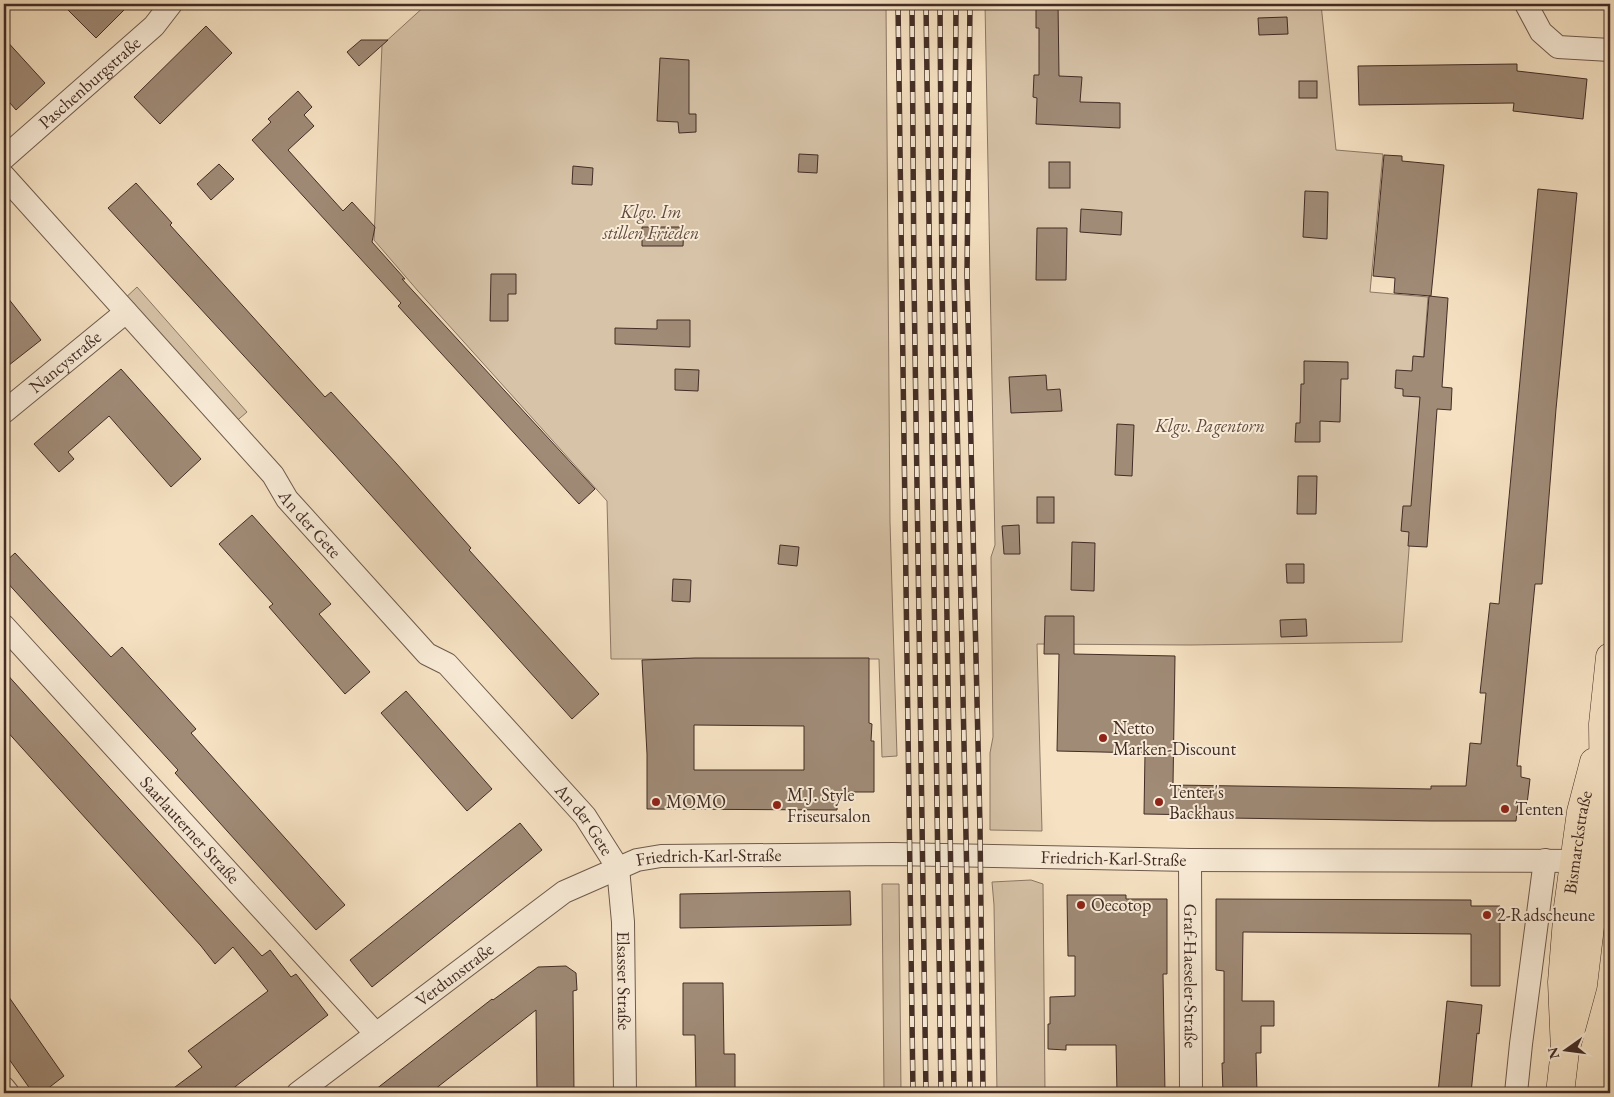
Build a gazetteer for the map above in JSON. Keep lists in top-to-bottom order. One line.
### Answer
{"streets":{"main road":["Bismarckstraße"],"street":["Paschenburgstraße","Nancystraße","An der Gete","Saarlauterner Straße","Friedrich-Karl-Straße","Verdunstraße","Graf-Haeseler-Straße","Elsasser Straße"]},"crossings":[["Nancystraße","An der Gete"],["An der Gete","Friedrich-Karl-Straße"],["An der Gete","Verdunstraße"],["An der Gete","Elsasser Straße"],["Saarlauterner Straße","Verdunstraße"],["Bismarckstraße","Friedrich-Karl-Straße"],["Friedrich-Karl-Straße","Verdunstraße"],["Friedrich-Karl-Straße","Graf-Haeseler-Straße"],["Friedrich-Karl-Straße","Elsasser Straße"],["Verdunstraße","Elsasser Straße"]],"parks":["Klgv. Im stillen Frieden","Klgv. Pagentorn"],"places":["Netto Marken-Discount","MOMO","Tenter's Backhaus","M.J. Style Friseursalon","Tenten","Oecotop","2-Radscheune"],"north":"left"}
